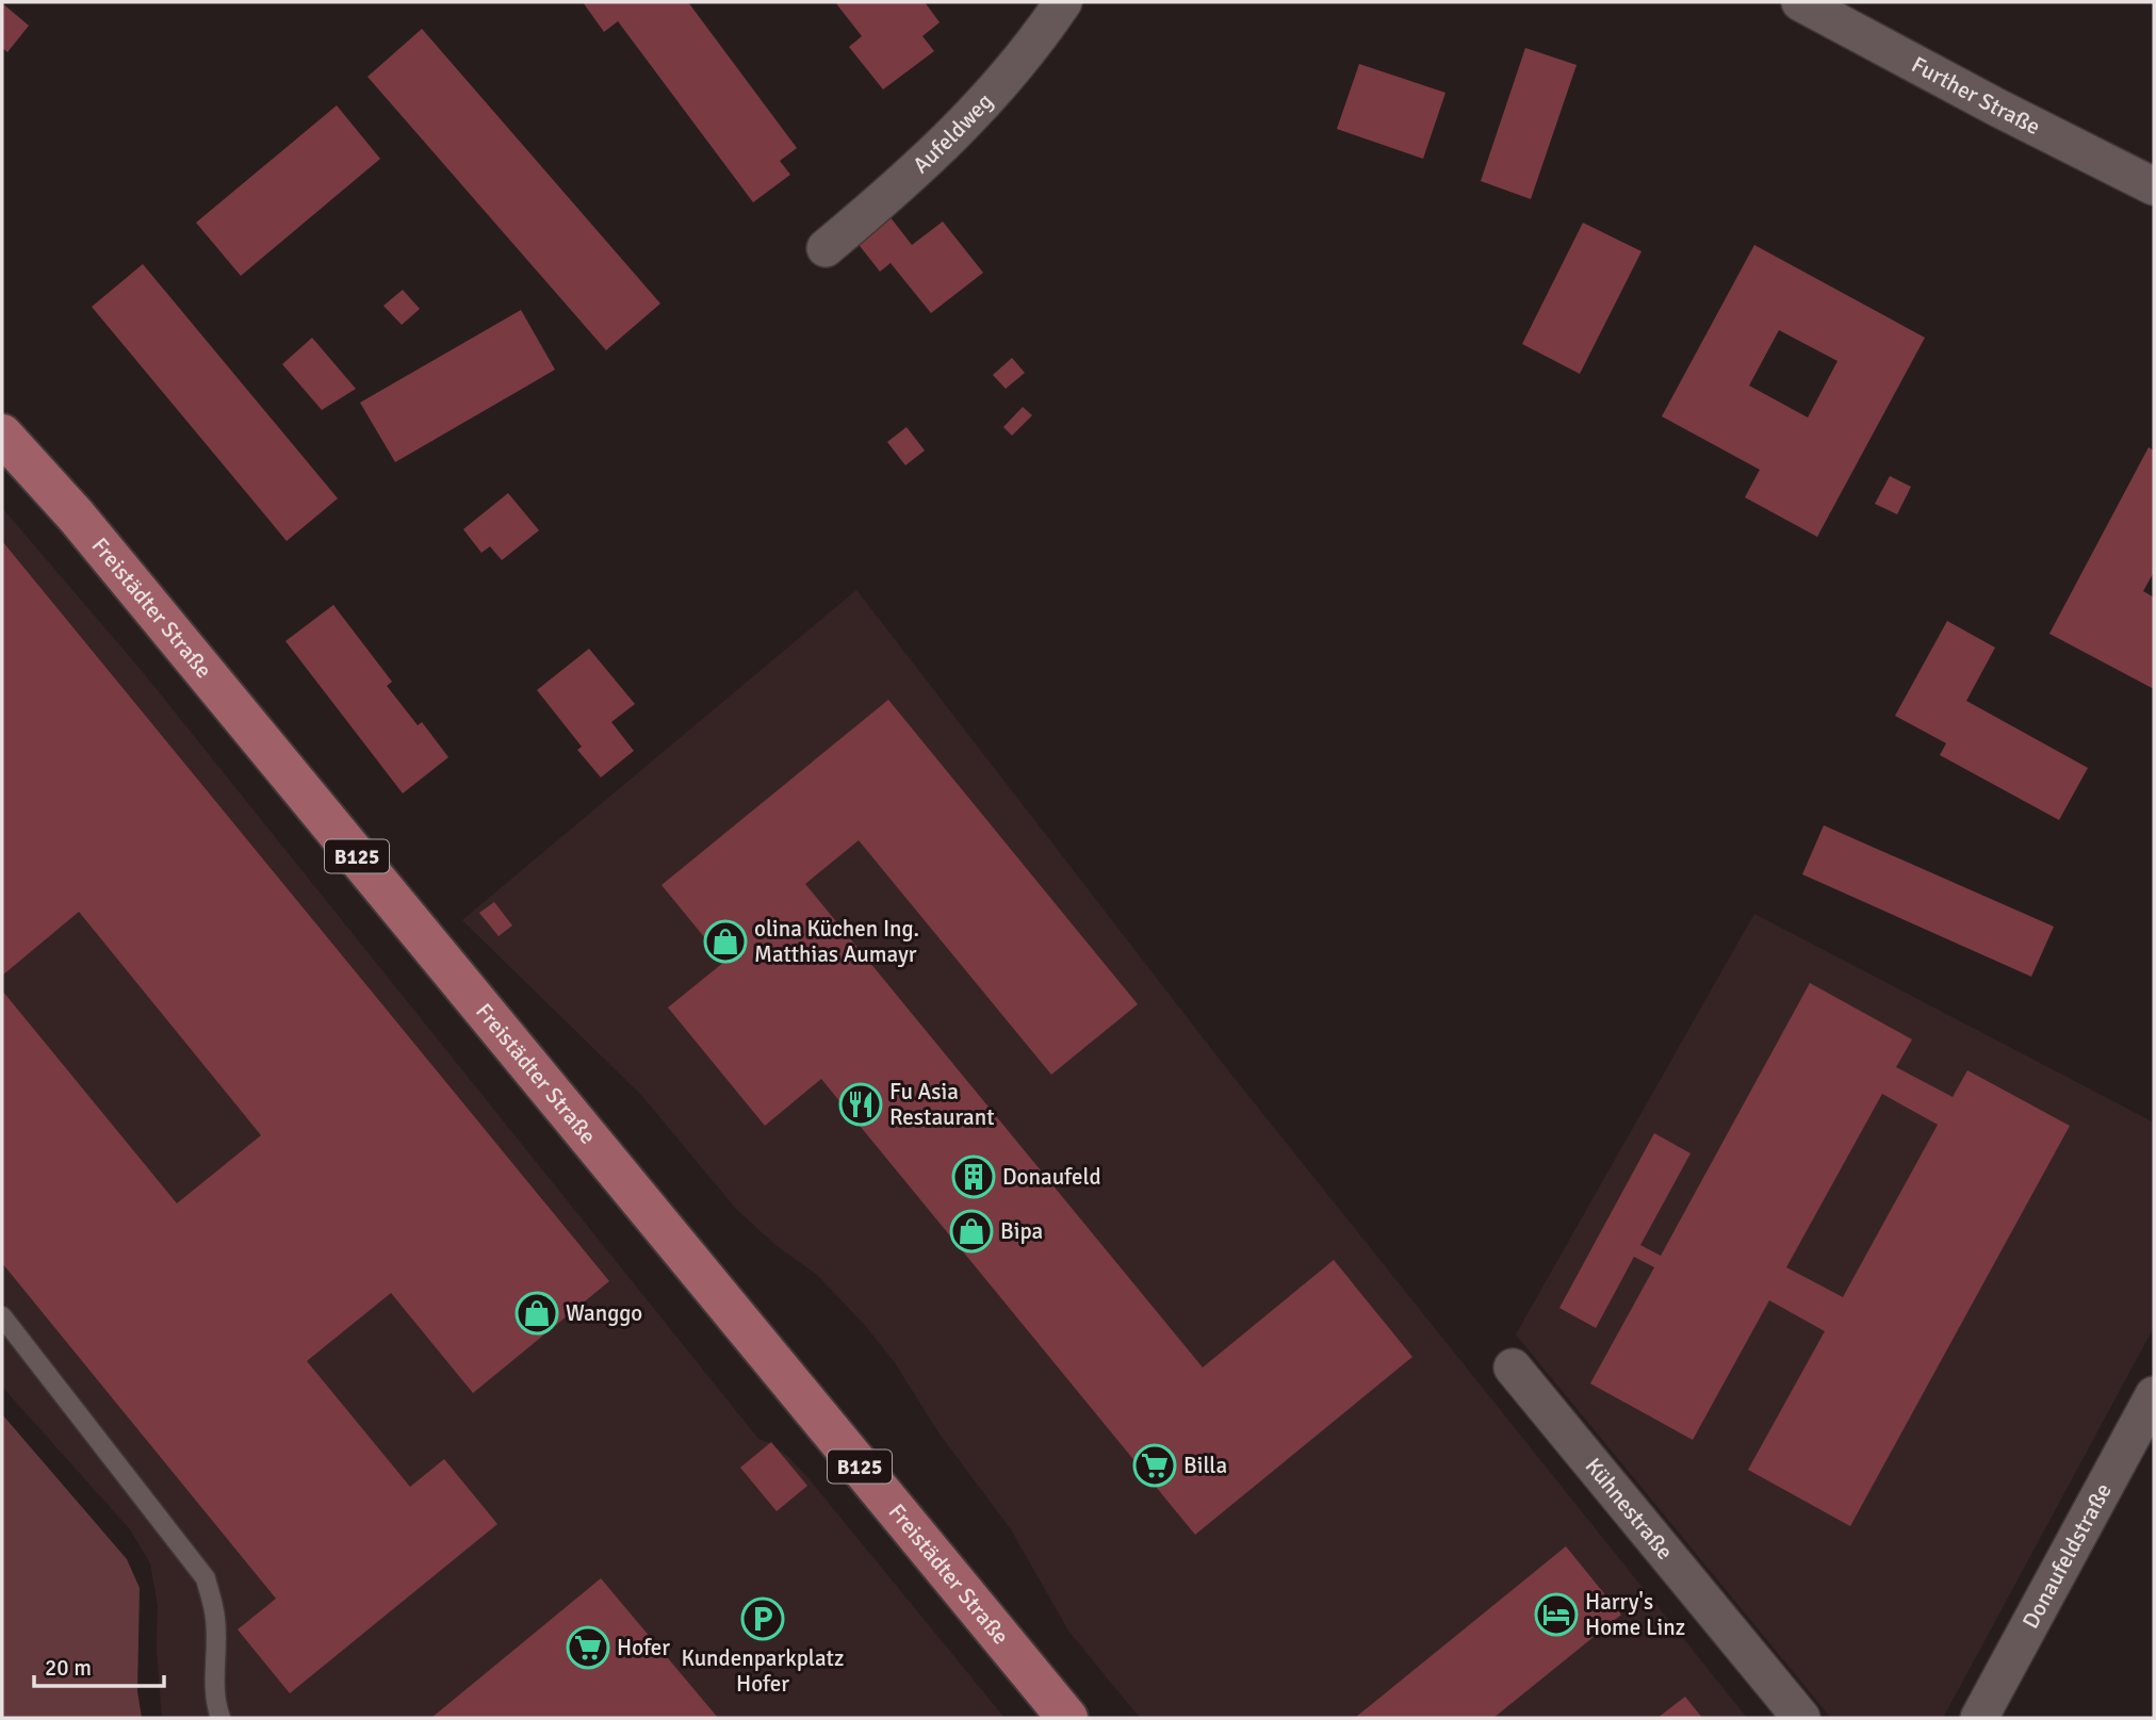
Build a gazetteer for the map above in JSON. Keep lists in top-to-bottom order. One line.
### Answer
{"streets":{"main road":["Freistädter Straße","B125"],"street":["Further Straße","Aufeldweg","Kühnestraße","Donaufeldstraße"]},"places":{"shop":["olina Küchen Ing. Matthias Aumayr","Bipa","Wanggo"],"restaurant":["Fu Asia Restaurant"],"building":["Donaufeld"],"supermarket":["Billa","Hofer"],"hotel":["Harry's Home Linz"],"parking":["Kundenparkplatz Hofer"]},"scale_bar":"20 m"}
